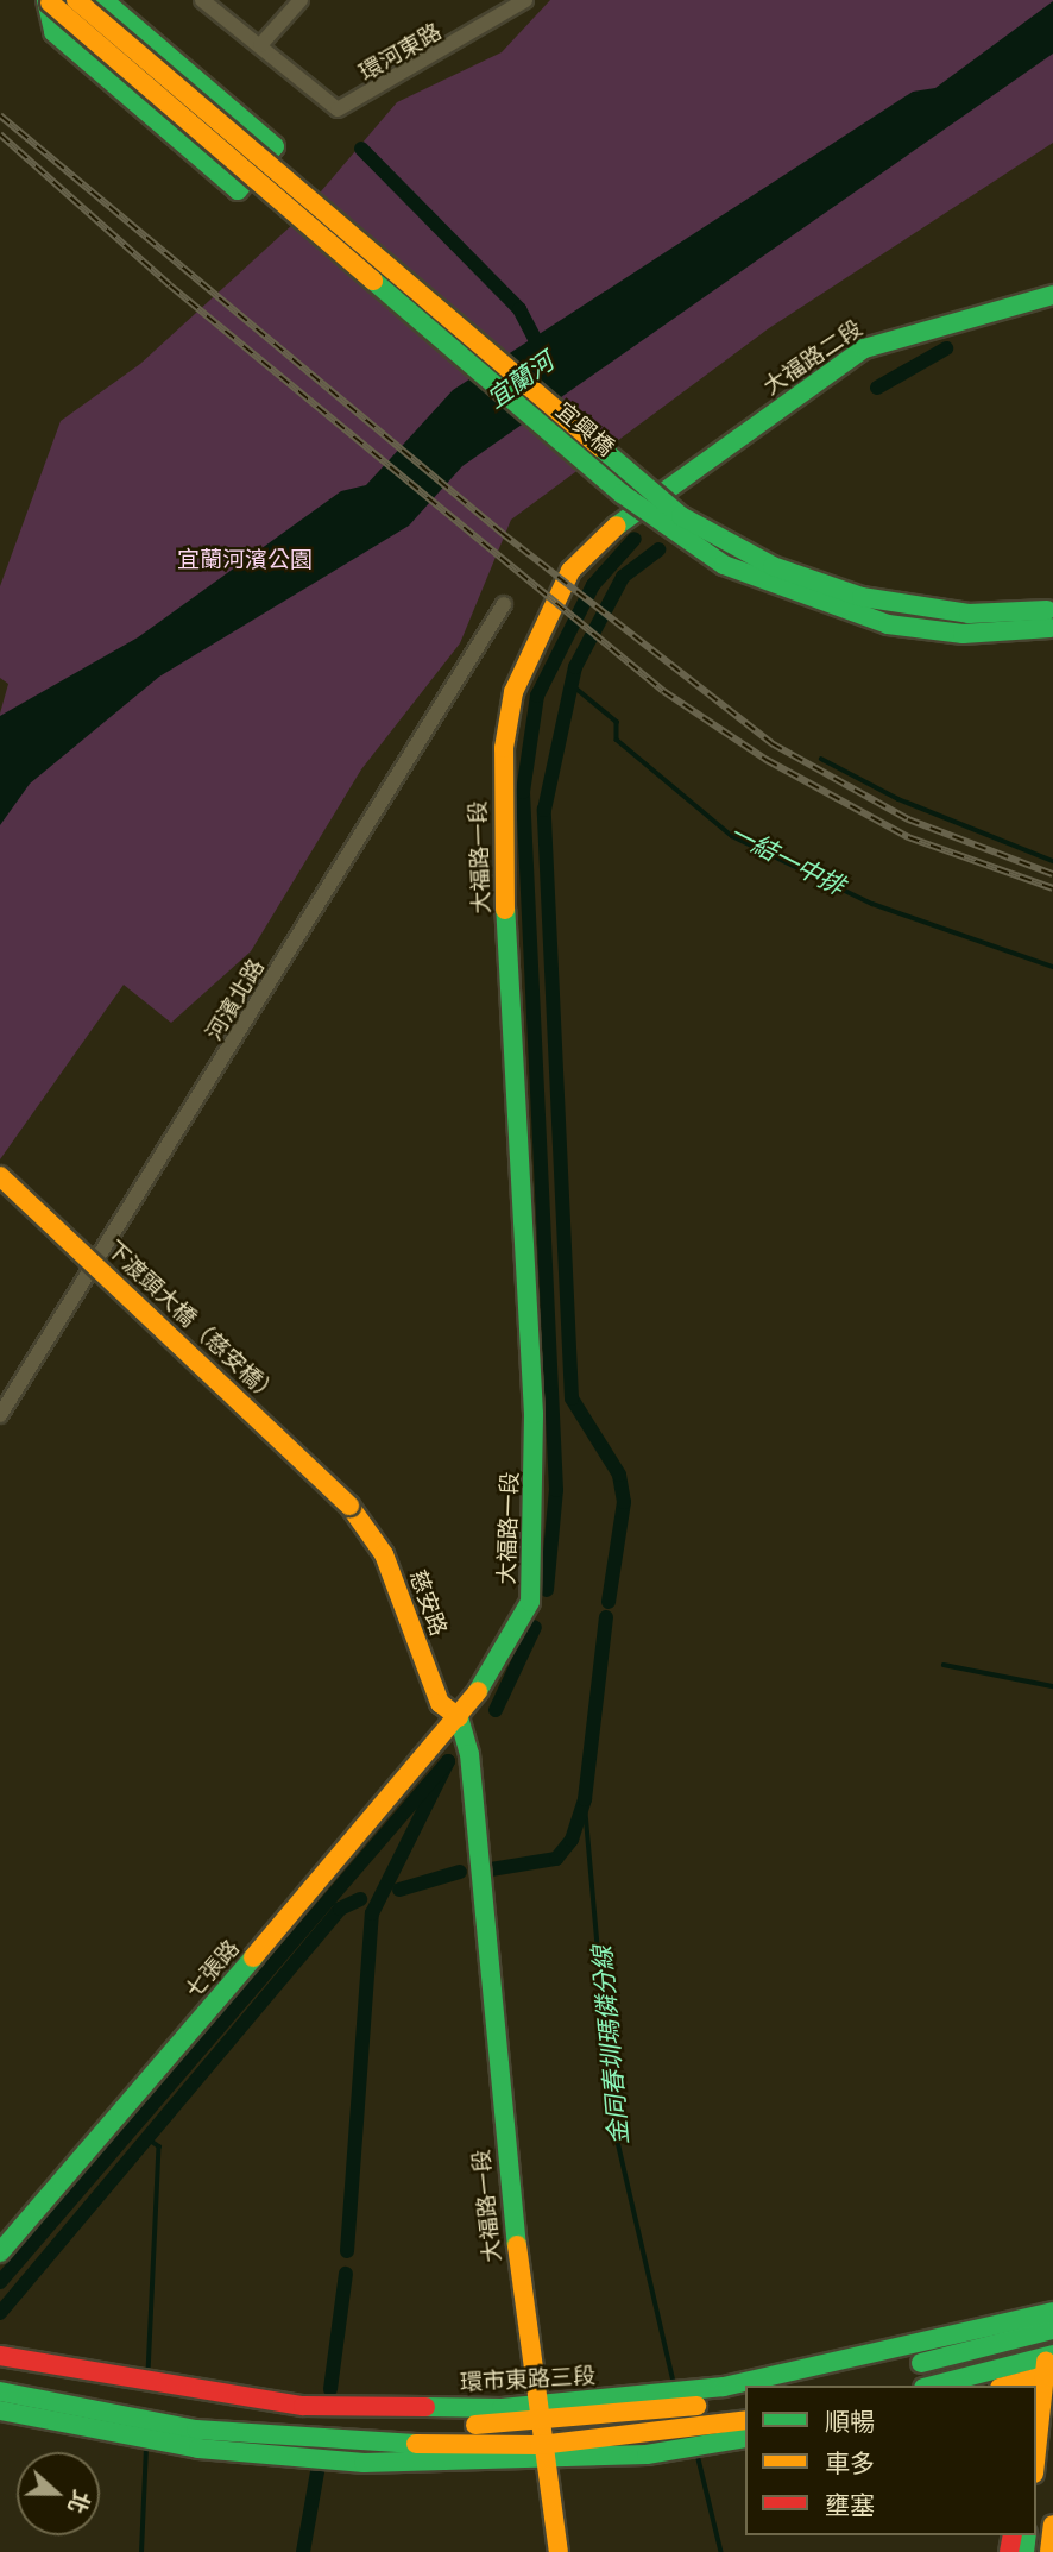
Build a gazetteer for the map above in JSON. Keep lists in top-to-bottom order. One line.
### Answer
{"streets":{"main road":["大福路二段","宜興橋","大福路一段","下渡頭大橋（慈安橋）","慈安路","七張路","環市東路三段"],"street":["環河東路","河濱北路"]},"crossings":[["大福路二段","大福路一段"],["大福路一段","慈安路"],["大福路一段","七張路"],["大福路一段","環市東路三段"],["下渡頭大橋（慈安橋）","慈安路"],["慈安路","七張路"]],"water":["宜蘭河","一結一中排","金同春圳瑪僯分線"],"parks":["宜蘭河濱公園"],"legend":["順暢","車多","壅塞"],"north":"right"}
